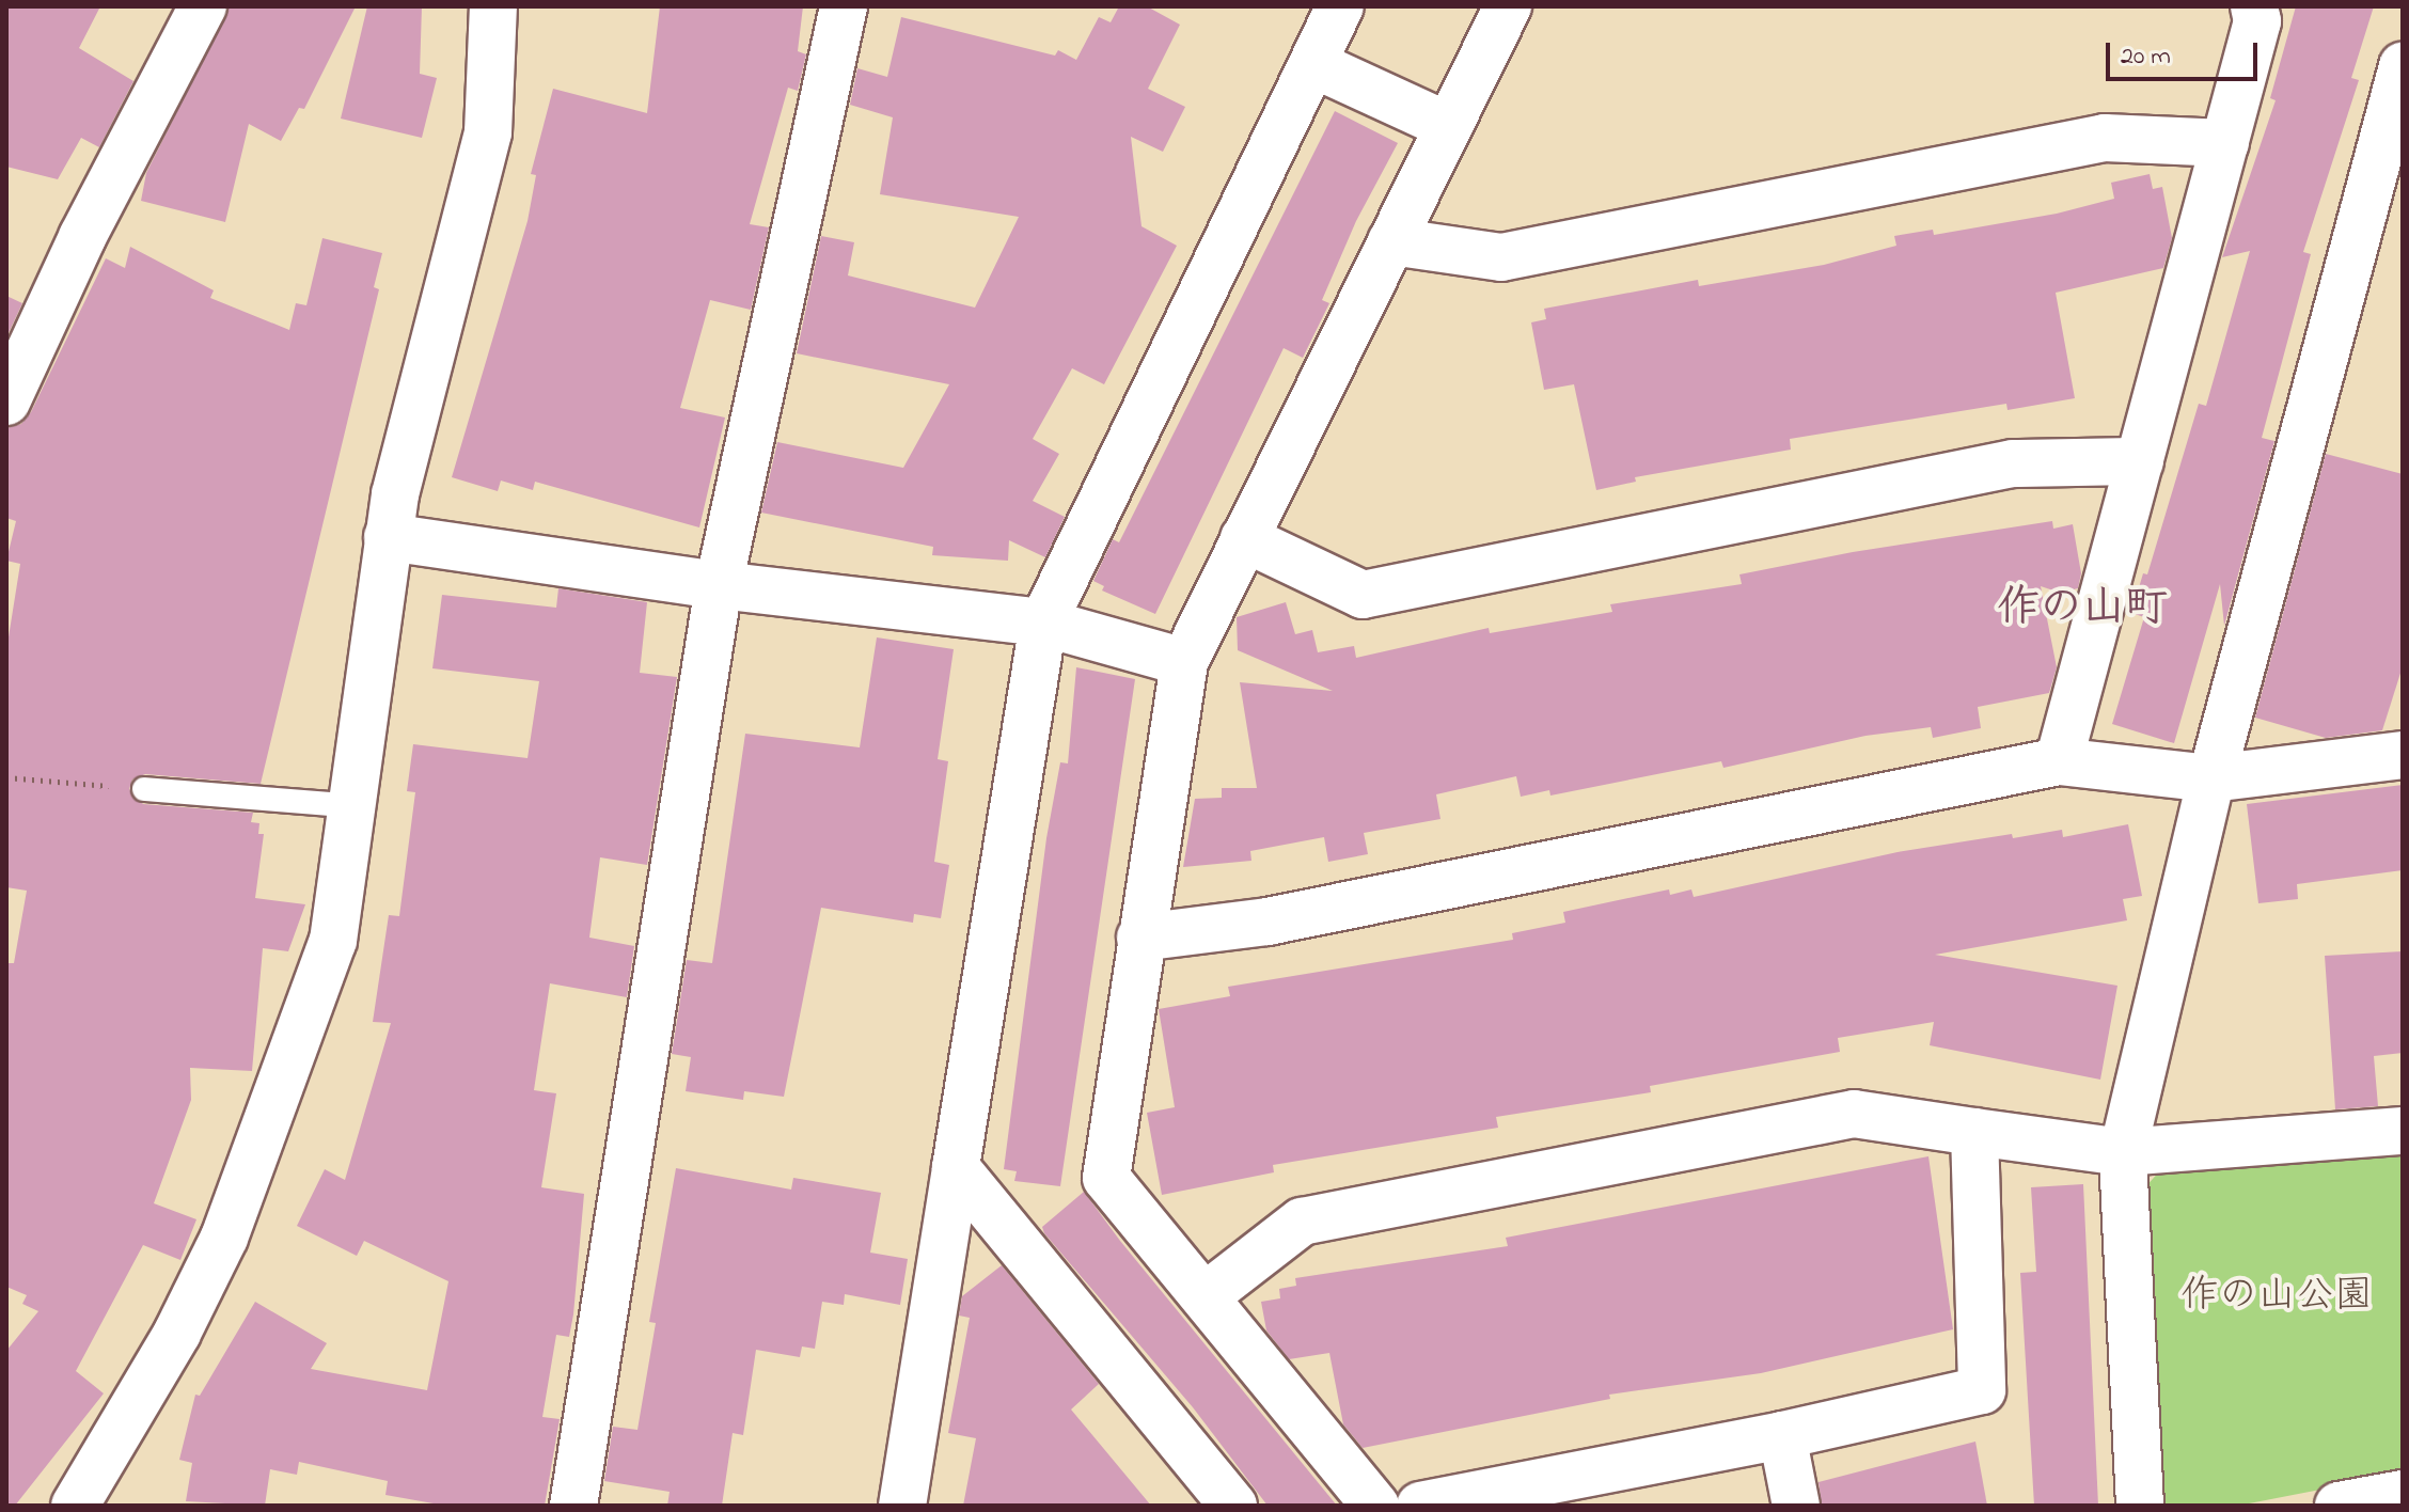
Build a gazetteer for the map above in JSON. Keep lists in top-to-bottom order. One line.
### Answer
{"districts":["作の山町"],"parks":["作の山公園"],"scale_bar":"20 m"}
